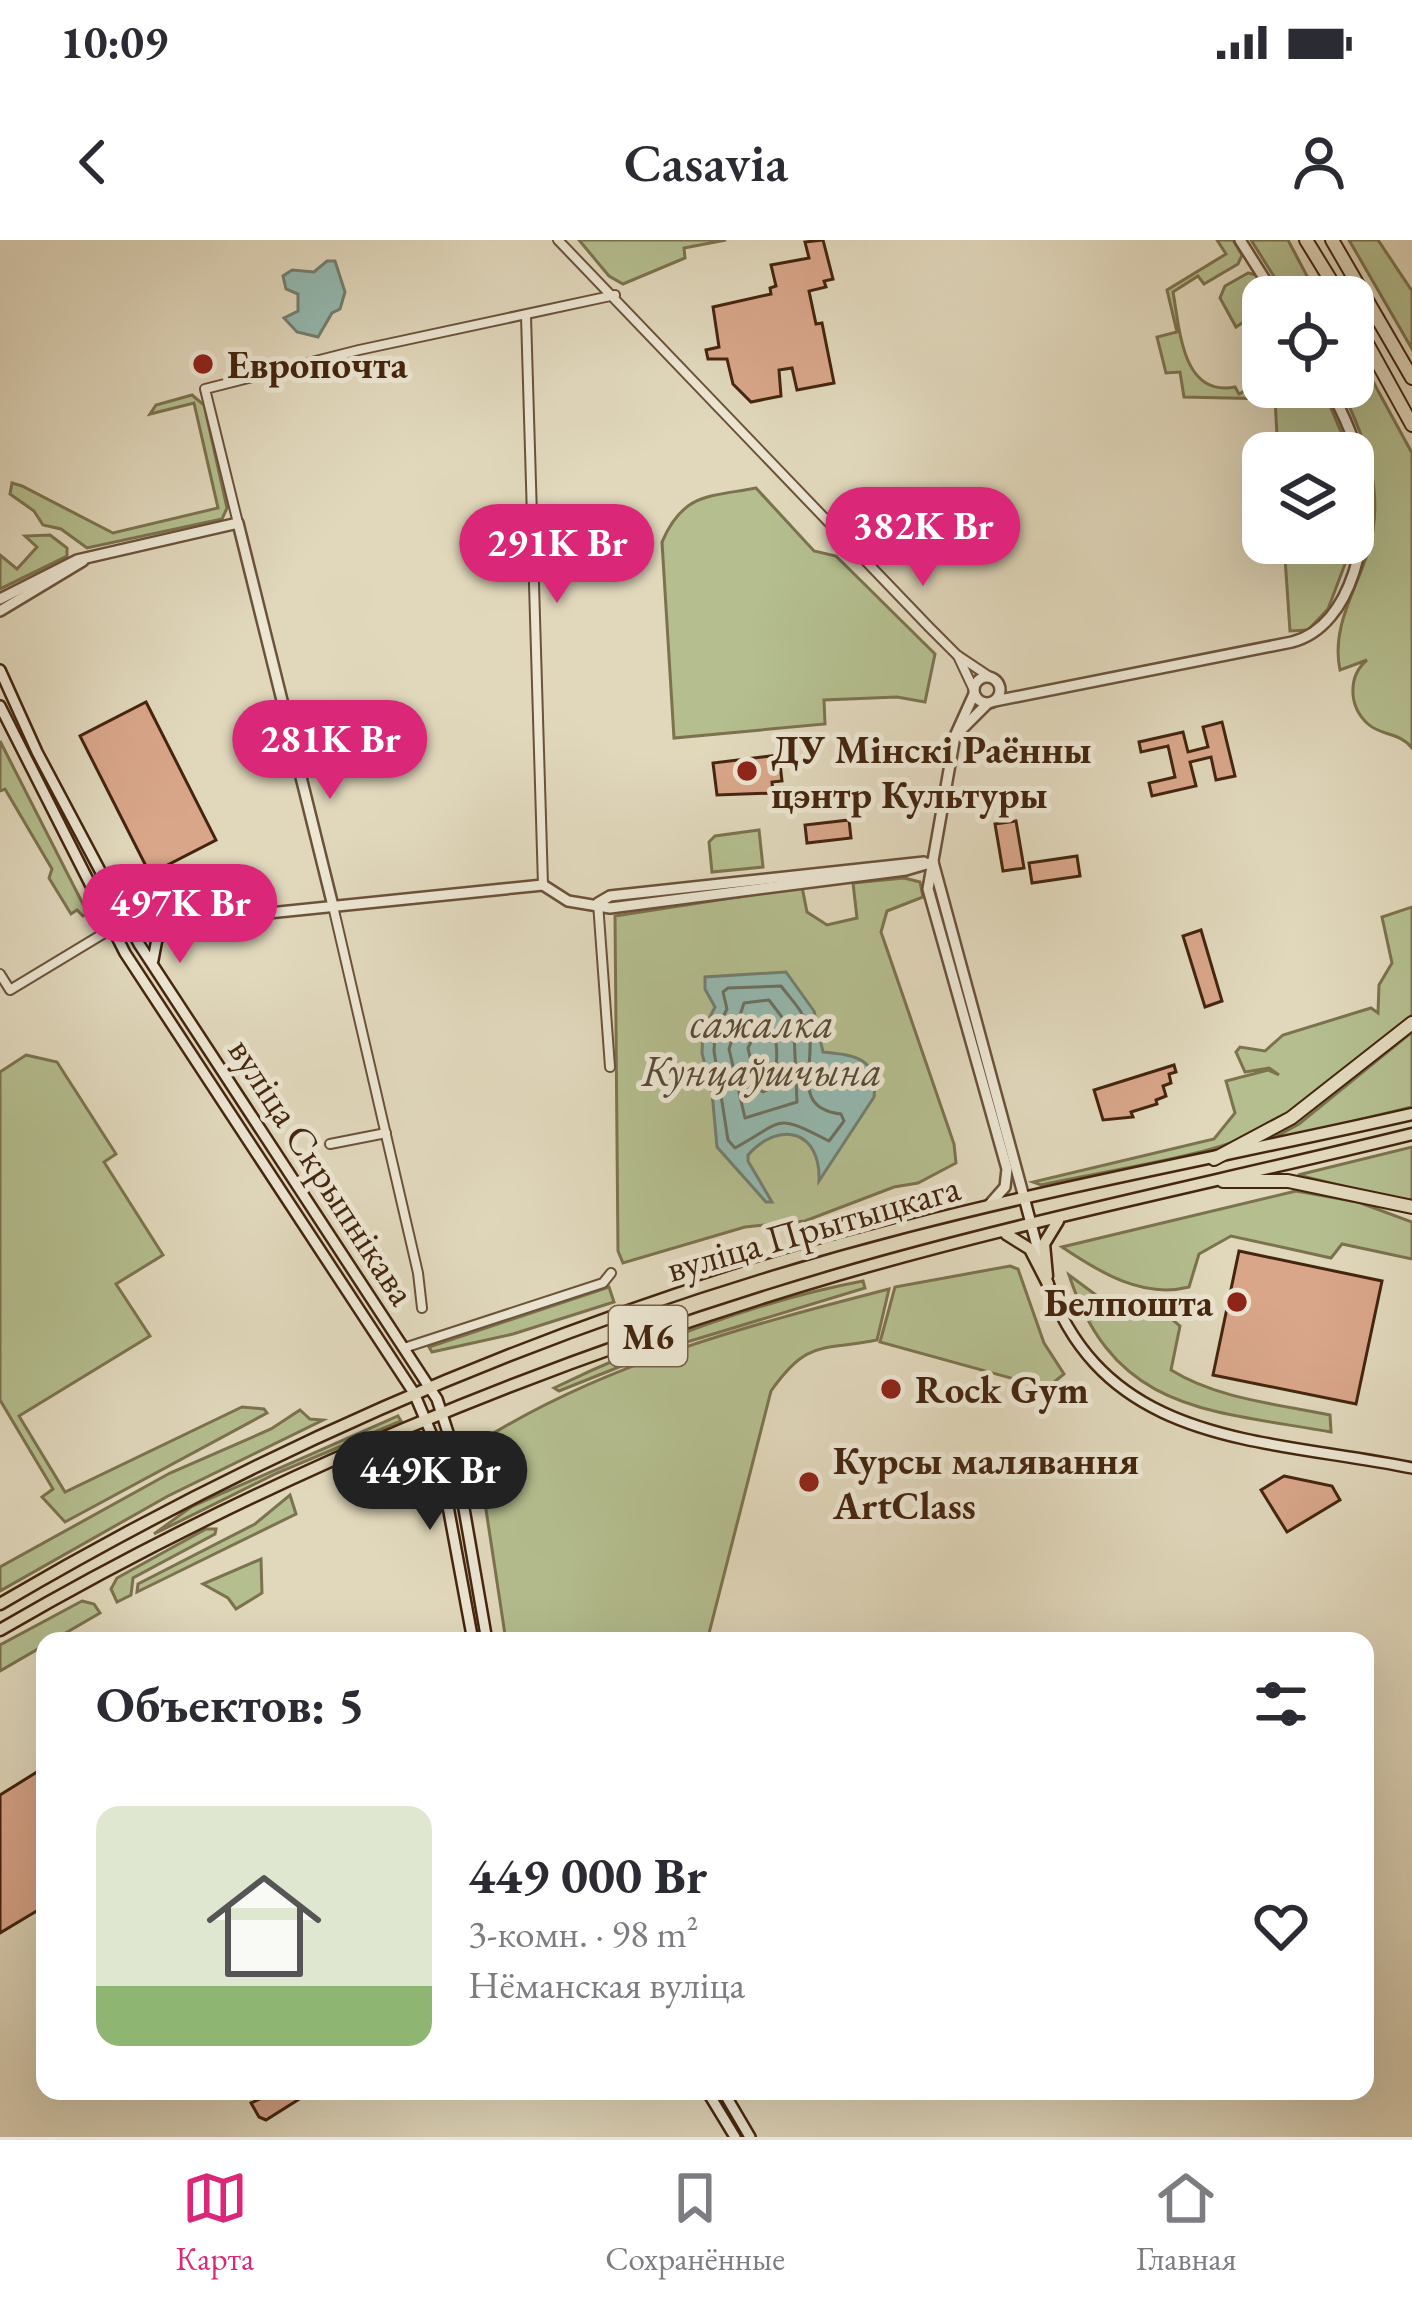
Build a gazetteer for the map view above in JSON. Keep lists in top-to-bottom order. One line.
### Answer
{"streets":{"main road":["вуліца Прытыцкага","М6"],"street":["вуліца Скрыпнікава"]},"crossings":[["вуліца Скрыпнікава","вуліца Прытыцкага"]],"water":["сажалка Кунцаўшчына"],"places":["Европочта","ДУ Мінскі Раённы цэнтр Культуры","Белпошта","Rock Gym","Курсы малявання ArtClass"],"page":{"status":"10:09","header":"Casavia","price":["382K Br","291K Br","281K Br","497K Br","449K Br"],"heading":"Объектов: 5","list":[{"name":"449 000 Br","note":"3-комн. · 98 m² · Нёманская вуліца"}],"tabs":["Карта","Сохранённые","Главная"]}}
